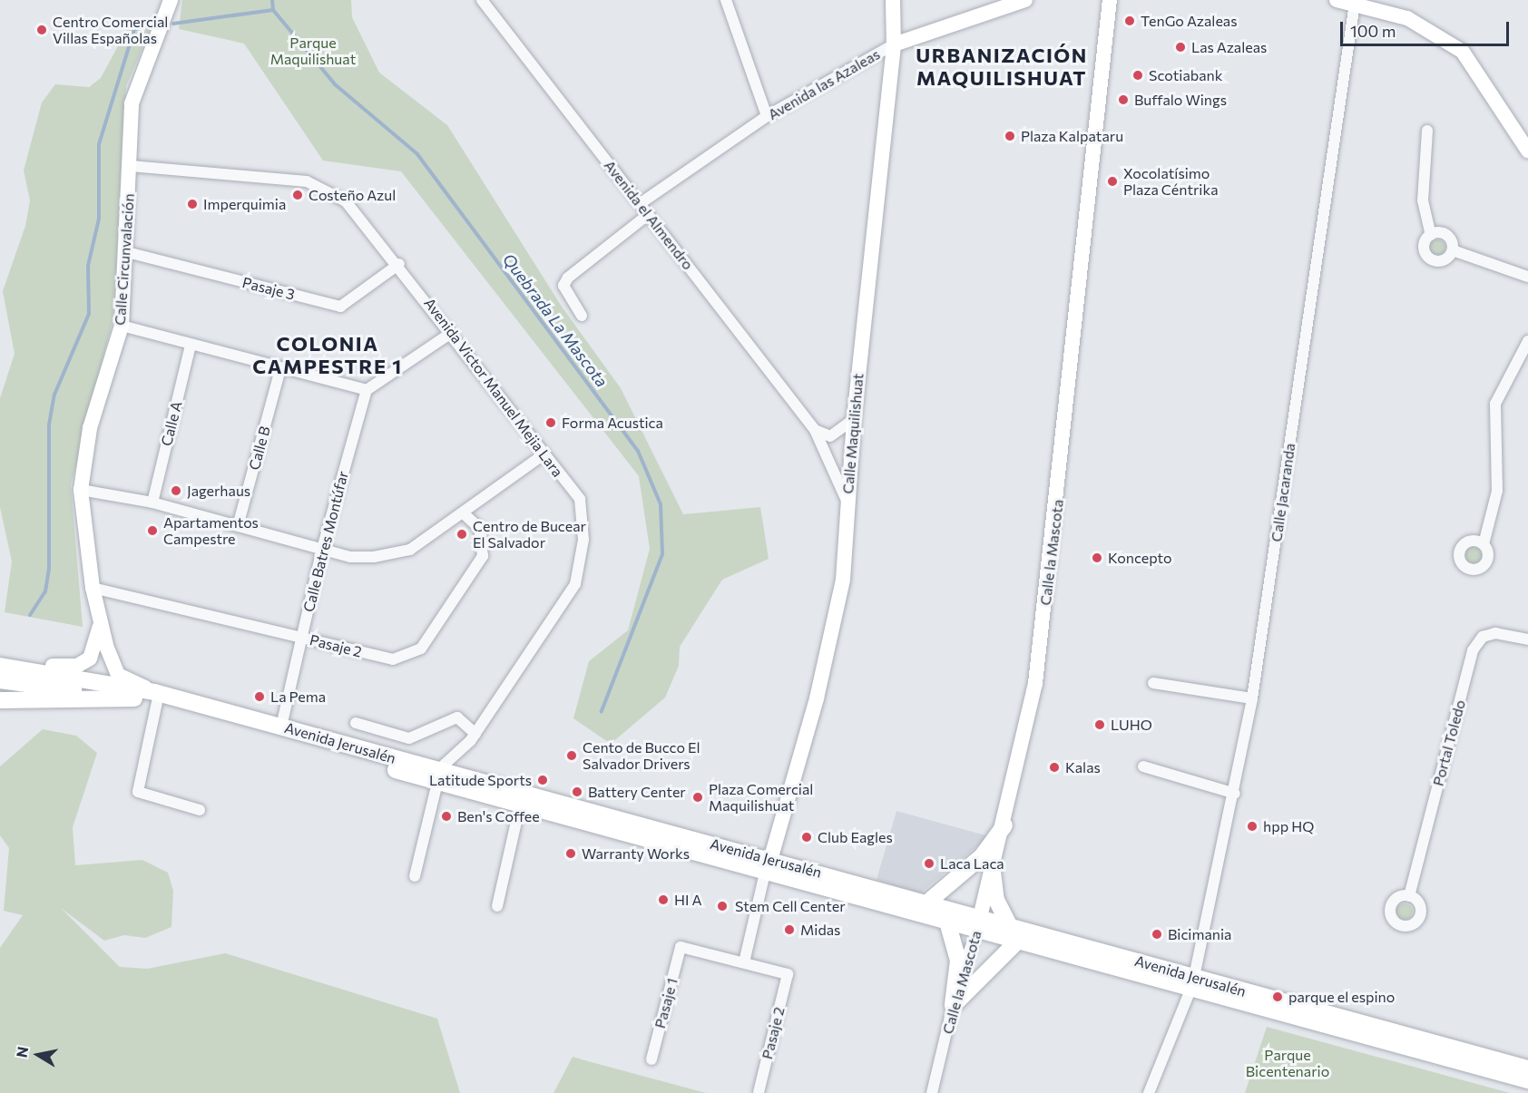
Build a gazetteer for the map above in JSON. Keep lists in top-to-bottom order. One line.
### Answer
{"streets":{"main road":["Avenida Jerusalén"],"street":["Avenida las Azaleas","Avenida el Almendro","Calle Circunvalación","Pasaje 3","Avenida Victor Manuel Mejia Lara","Calle A","Calle Maquilishuat","Calle B","Calle Jacaranda","Calle Batres Montúfar","Calle la Mascota","Pasaje 2","Portal Toledo","Pasaje 1"]},"crossings":[["Avenida las Azaleas","Avenida el Almendro"],["Avenida las Azaleas","Calle Maquilishuat"],["Avenida el Almendro","Calle Maquilishuat"],["Calle Circunvalación","Pasaje 3"],["Calle Circunvalación","Avenida Victor Manuel Mejia Lara"],["Calle Circunvalación","Pasaje 2"],["Calle Circunvalación","Avenida Jerusalén"],["Pasaje 3","Avenida Victor Manuel Mejia Lara"],["Avenida Victor Manuel Mejia Lara","Avenida Jerusalén"],["Calle Maquilishuat","Pasaje 2"],["Calle Maquilishuat","Avenida Jerusalén"],["Calle Maquilishuat","Pasaje 1"],["Calle Jacaranda","Avenida Jerusalén"],["Calle Batres Montúfar","Pasaje 2"],["Calle Batres Montúfar","Avenida Jerusalén"],["Calle la Mascota","Avenida Jerusalén"],["Pasaje 2","Pasaje 1"]],"districts":["URBANIZACIÓN MAQUILISHUAT","COLONIA CAMPESTRE 1"],"water":["Quebrada La Mascota"],"parks":["Parque Maquilishuat","Parque Bicentenario"],"places":["TenGo Azaleas","Centro Comercial Villas Españolas","Las Azaleas","Scotiabank","Buffalo Wings","Plaza Kalpataru","Xocolatísimo Plaza Céntrika","Costeño Azul","Imperquimia","Forma Acustica","Jagerhaus","Apartamentos Campestre","Centro de Bucear El Salvador","Koncepto","La Pema","LUHO","Cento de Bucco El Salvador Drivers","Kalas","Latitude Sports","Battery Center","Plaza Comercial Maquilishuat","Ben's Coffee","hpp HQ","Club Eagles","Warranty Works","Laca Laca","HI A","Stem Cell Center","Midas","Bicimania","parque el espino"],"scale_bar":"100 m","north":"left"}
